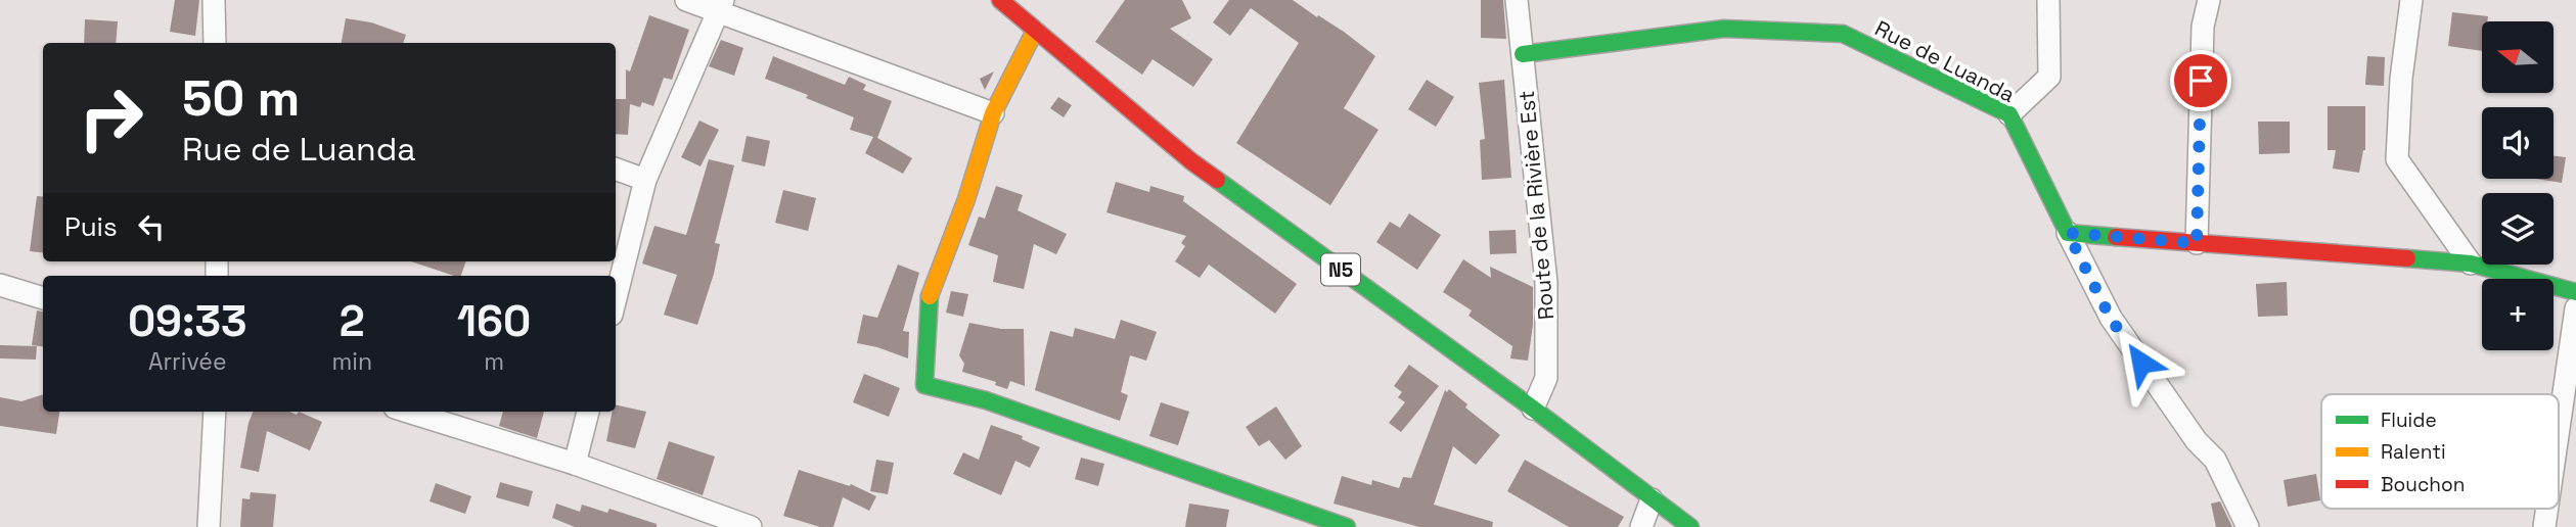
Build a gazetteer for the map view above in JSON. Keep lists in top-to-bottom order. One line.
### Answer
{"streets":{"main road":["Rue de Luanda","N5"],"street":["Route de la Rivière Est"]},"crossings":[["Rue de Luanda","Route de la Rivière Est"],["Route de la Rivière Est","N5"]],"legend":["Fluide","Ralenti","Bouchon"],"north":"left","page":{"map_buttons":"+","turn":["50 m","Rue de Luanda"],"then":"Puis","eta":["09:33","Arrivée","2","min","160","m"]}}
